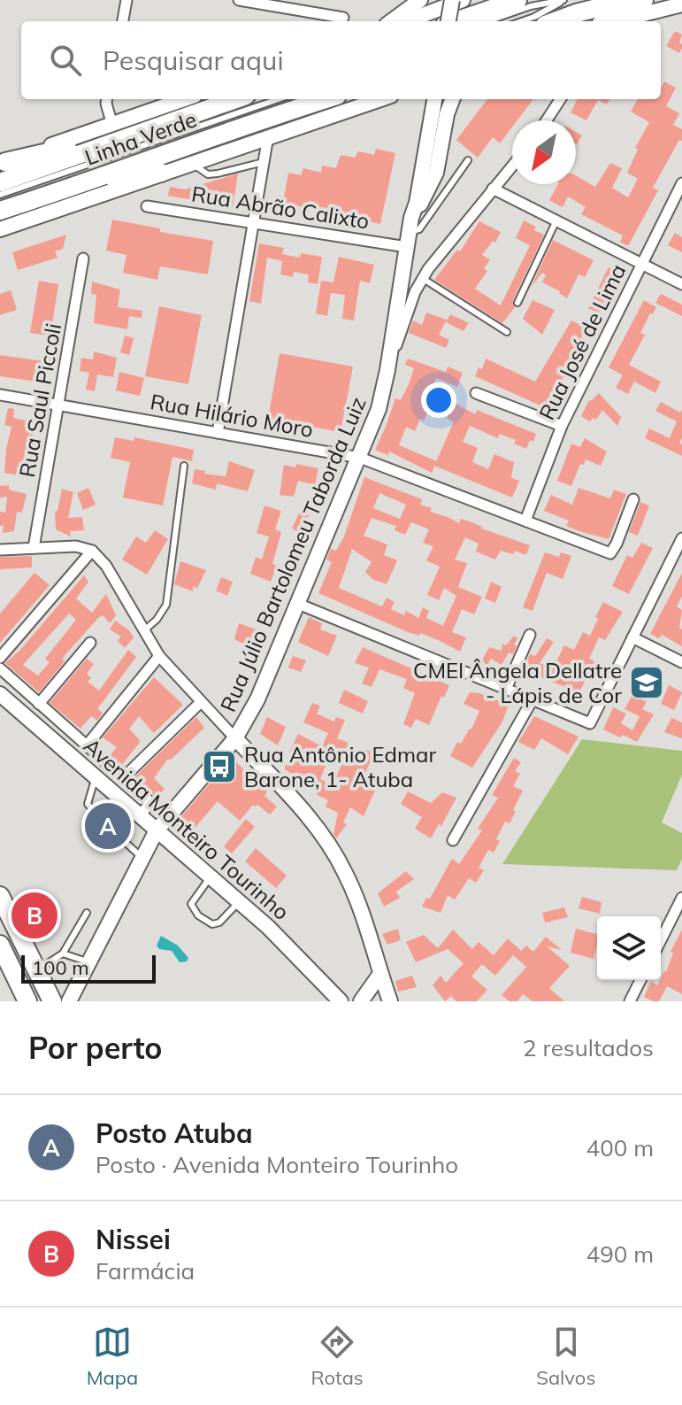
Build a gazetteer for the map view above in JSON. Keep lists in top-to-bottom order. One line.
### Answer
{"streets":{"highway":["Linha Verde"],"main road":["Rua Júlio Bartolomeu Taborda Luiz","Avenida Monteiro Tourinho"],"street":["Rua Abrão Calixto","Rua José de Lima","Rua Saul Piccoli","Rua Hilário Moro"]},"crossings":[["Rua Abrão Calixto","Rua Júlio Bartolomeu Taborda Luiz"],["Rua José de Lima","Rua Hilário Moro"],["Rua Saul Piccoli","Rua Hilário Moro"],["Rua Hilário Moro","Rua Júlio Bartolomeu Taborda Luiz"],["Rua Júlio Bartolomeu Taborda Luiz","Avenida Monteiro Tourinho"]],"places":{"school or university":["CMEI Ângela Dellatre - Lápis de Cor"],"bus stop":["Rua Antônio Edmar Barone, 1- Atuba"]},"scale_bar":"100 m","north":"bottom left","page":{"search":"Pesquisar aqui","pins":["A","B"],"scale":"100 m","heading":["Por perto","2 resultados"],"list":[{"mark":"A","name":"Posto Atuba","note":"Posto · Avenida Monteiro Tourinho","value":"400 m"},{"mark":"B","name":"Nissei","note":"Farmácia","value":"490 m"}],"nav":["Mapa","Rotas","Salvos"]}}
